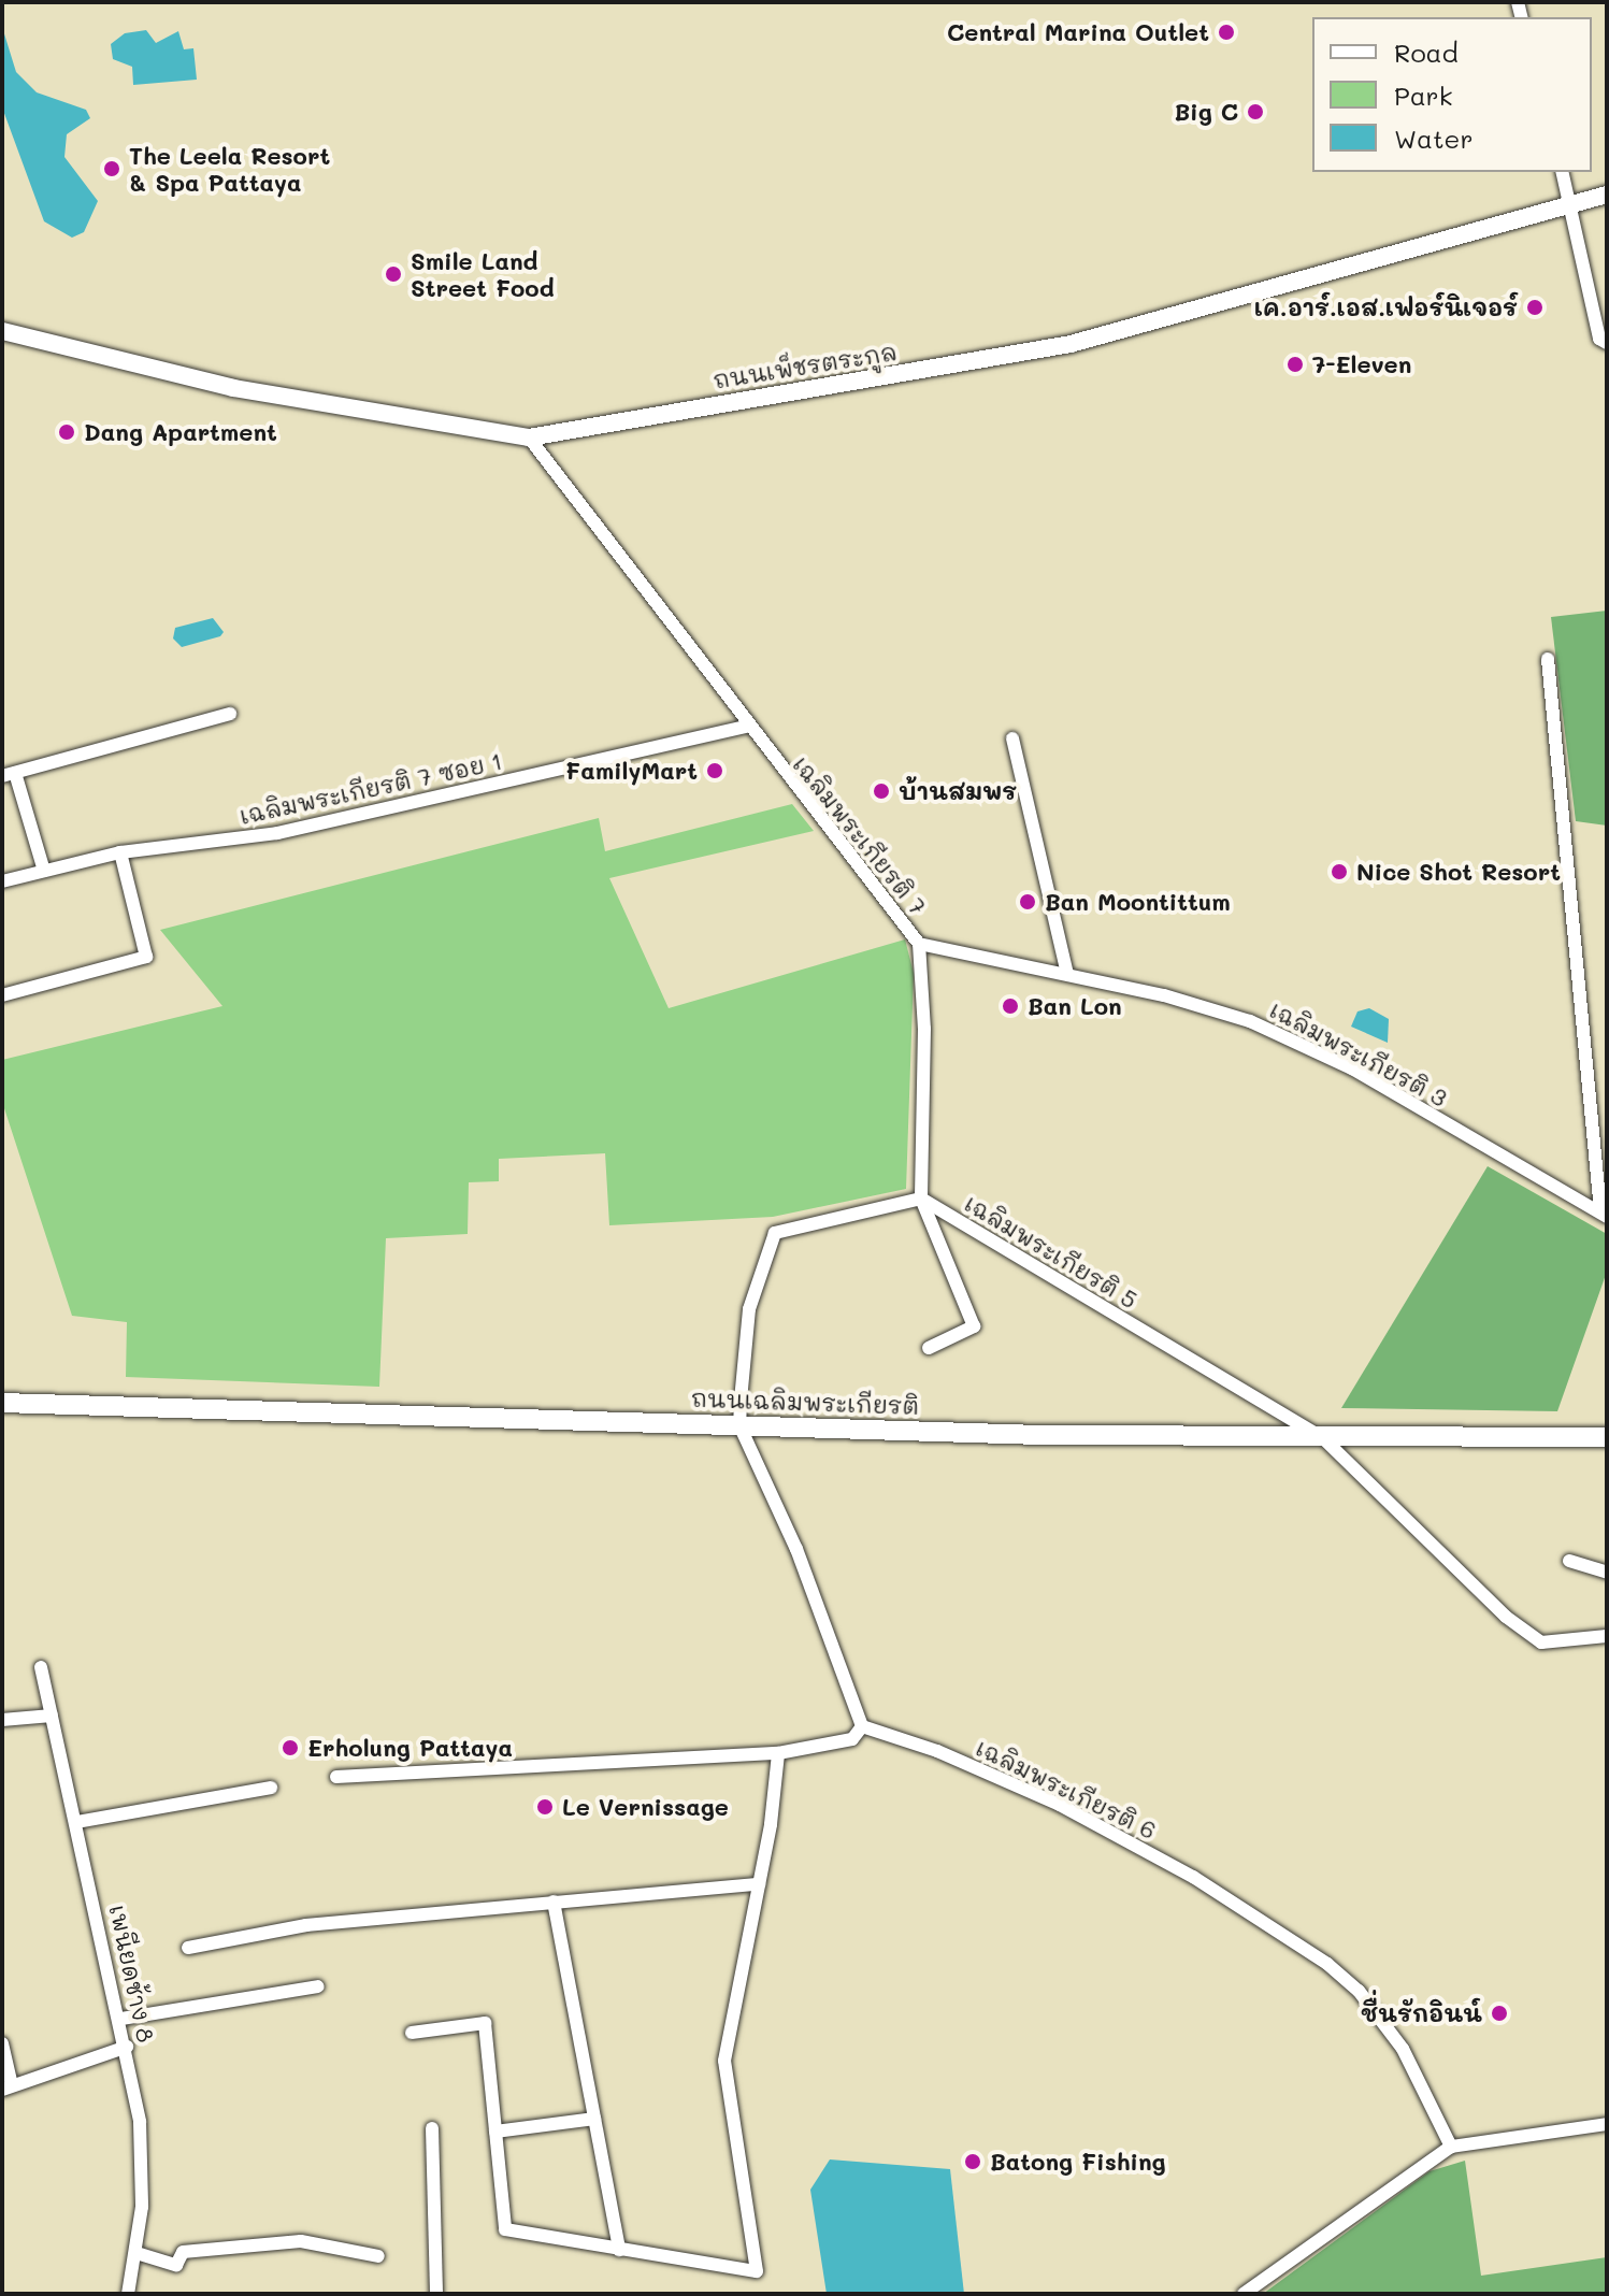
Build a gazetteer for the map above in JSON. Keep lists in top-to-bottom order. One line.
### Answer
{"streets":{"main road":["ถนนเฉลิมพระเกียรติ"],"street":["ถนนเพ็ชรตระกูล","เฉลิมพระเกียรติ 7 ซอย 1","เฉลิมพระเกียรติ 7","เฉลิมพระเกียรติ 3","เฉลิมพระเกียรติ 5","เฉลิมพระเกียรติ 6","เพนียดช้าง 8"]},"crossings":[["ถนนเพ็ชรตระกูล","เฉลิมพระเกียรติ 7"],["เฉลิมพระเกียรติ 7 ซอย 1","เฉลิมพระเกียรติ 7"],["เฉลิมพระเกียรติ 7","เฉลิมพระเกียรติ 3"],["เฉลิมพระเกียรติ 7","เฉลิมพระเกียรติ 5"],["เฉลิมพระเกียรติ 5","ถนนเฉลิมพระเกียรติ"]],"places":["Central Marina Outlet","Big C","The Leela Resort & Spa Pattaya","Smile Land Street Food","เค.อาร์.เอส.เฟอร์นิเจอร์","7-Eleven","Dang Apartment","FamilyMart","บ้านสมพร","Nice Shot Resort","Ban Moontittum","Ban Lon","Erholung Pattaya","Le Vernissage","ชื่นรักอินน์","Batong Fishing"],"legend":["Road","Park","Water"]}
